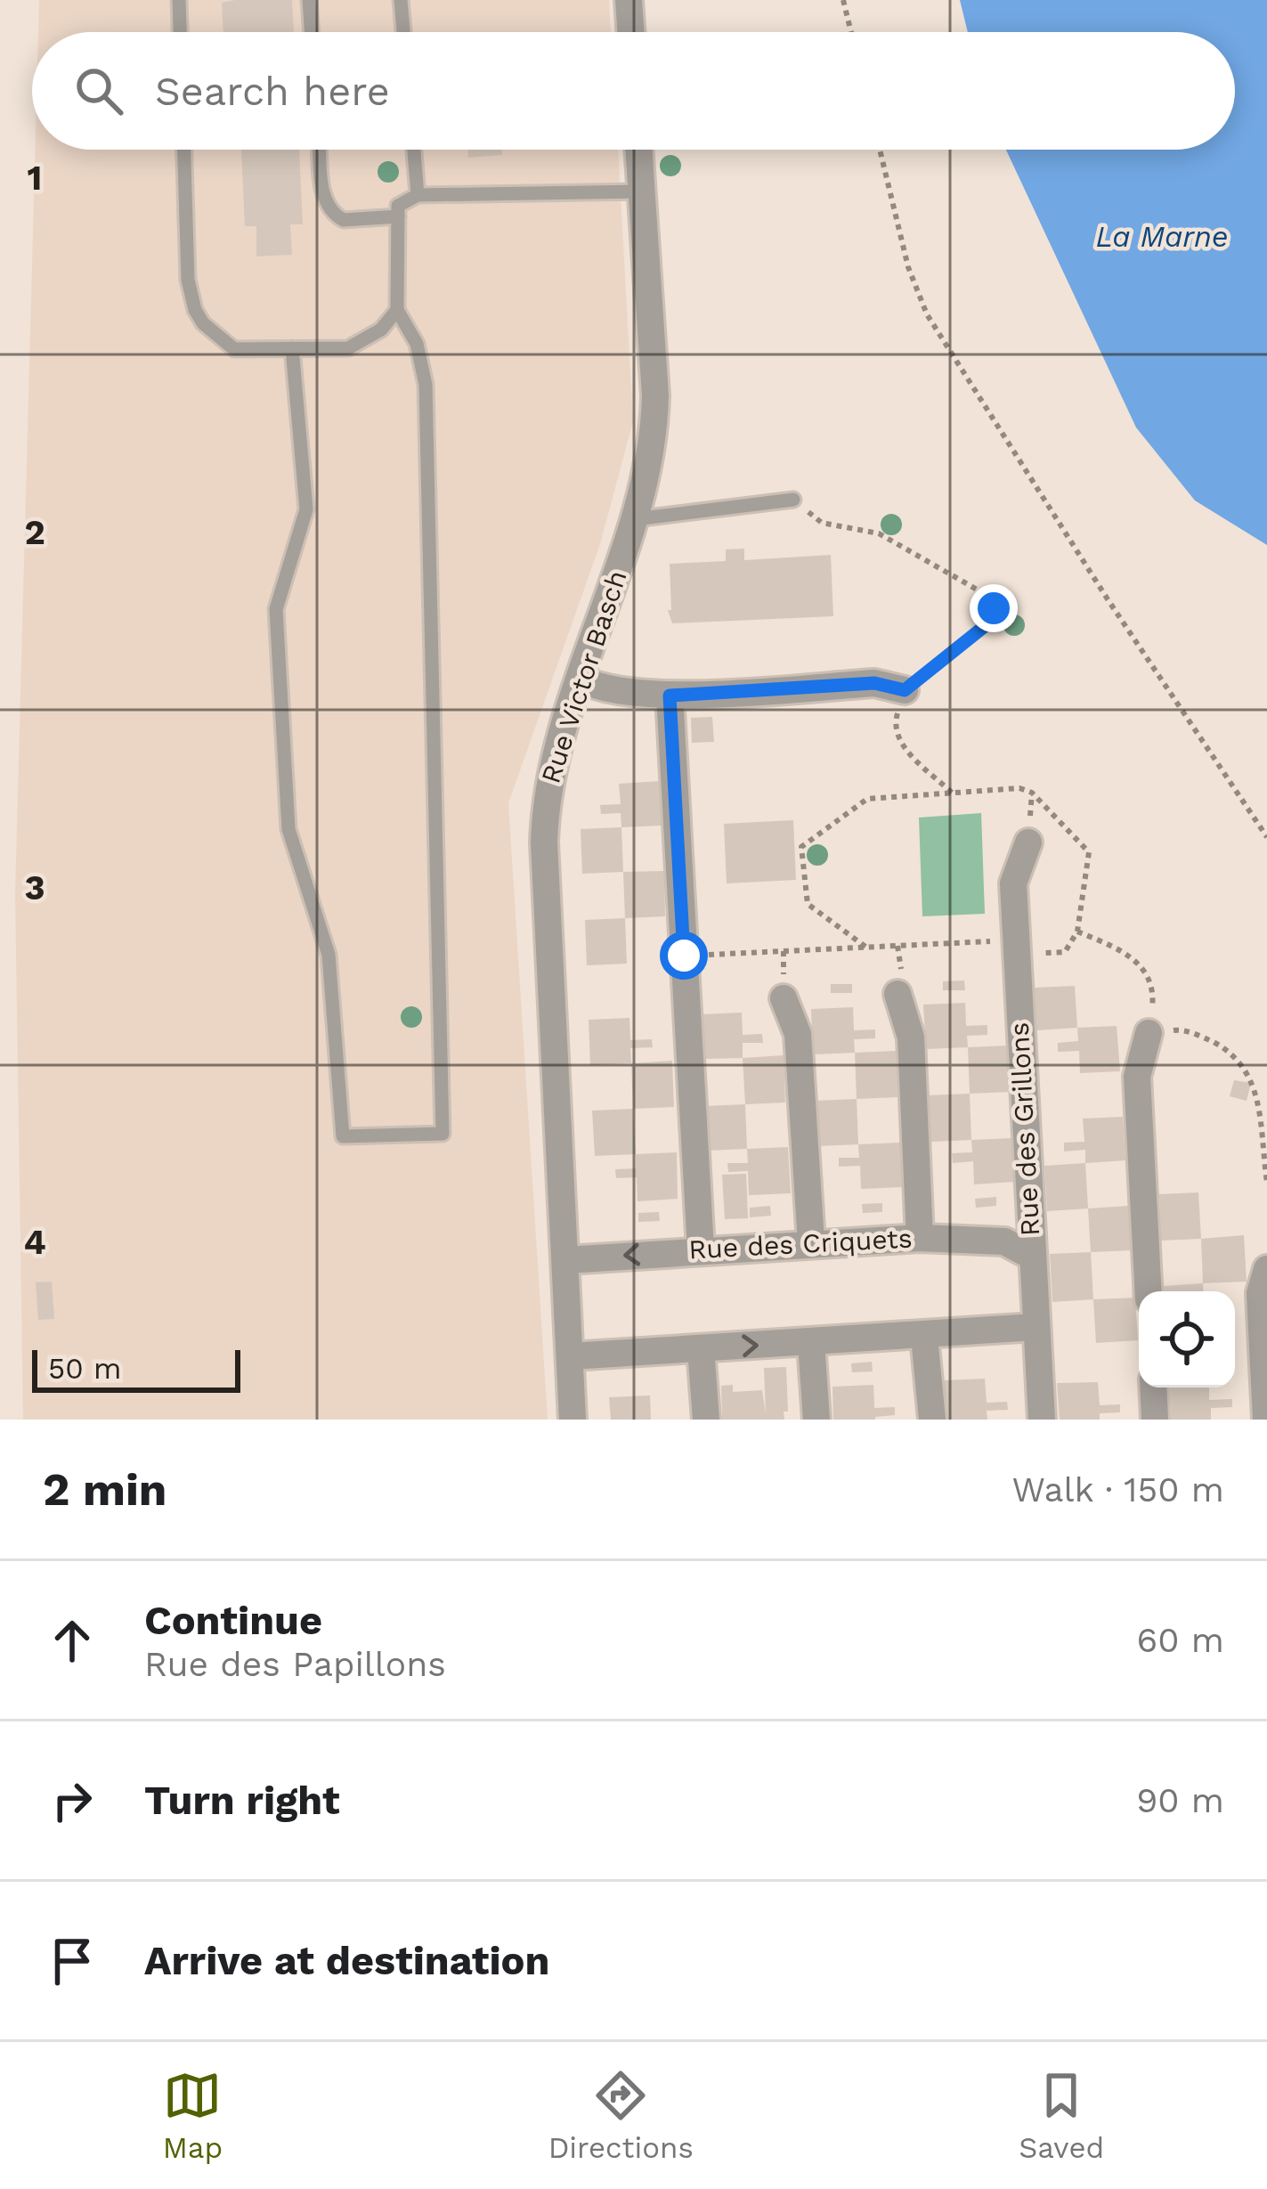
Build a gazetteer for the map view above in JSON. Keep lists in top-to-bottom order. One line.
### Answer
{"streets":{"street":["Rue Victor Basch","Rue des Grillons","Rue des Criquets"]},"crossings":[["Rue Victor Basch","Rue des Criquets"],["Rue des Grillons","Rue des Criquets"]],"water":["La Marne"],"scale_bar":"50 m","page":{"search":"Search here","scale":"50 m","heading":["2 min","Walk · 150 m"],"list":[["Continue","Rue des Papillons","60 m"],["Turn right","90 m"],"Arrive at destination"],"nav":["Map","Directions","Saved"]},"grid":{"rows":["1","2","3","4"]}}
